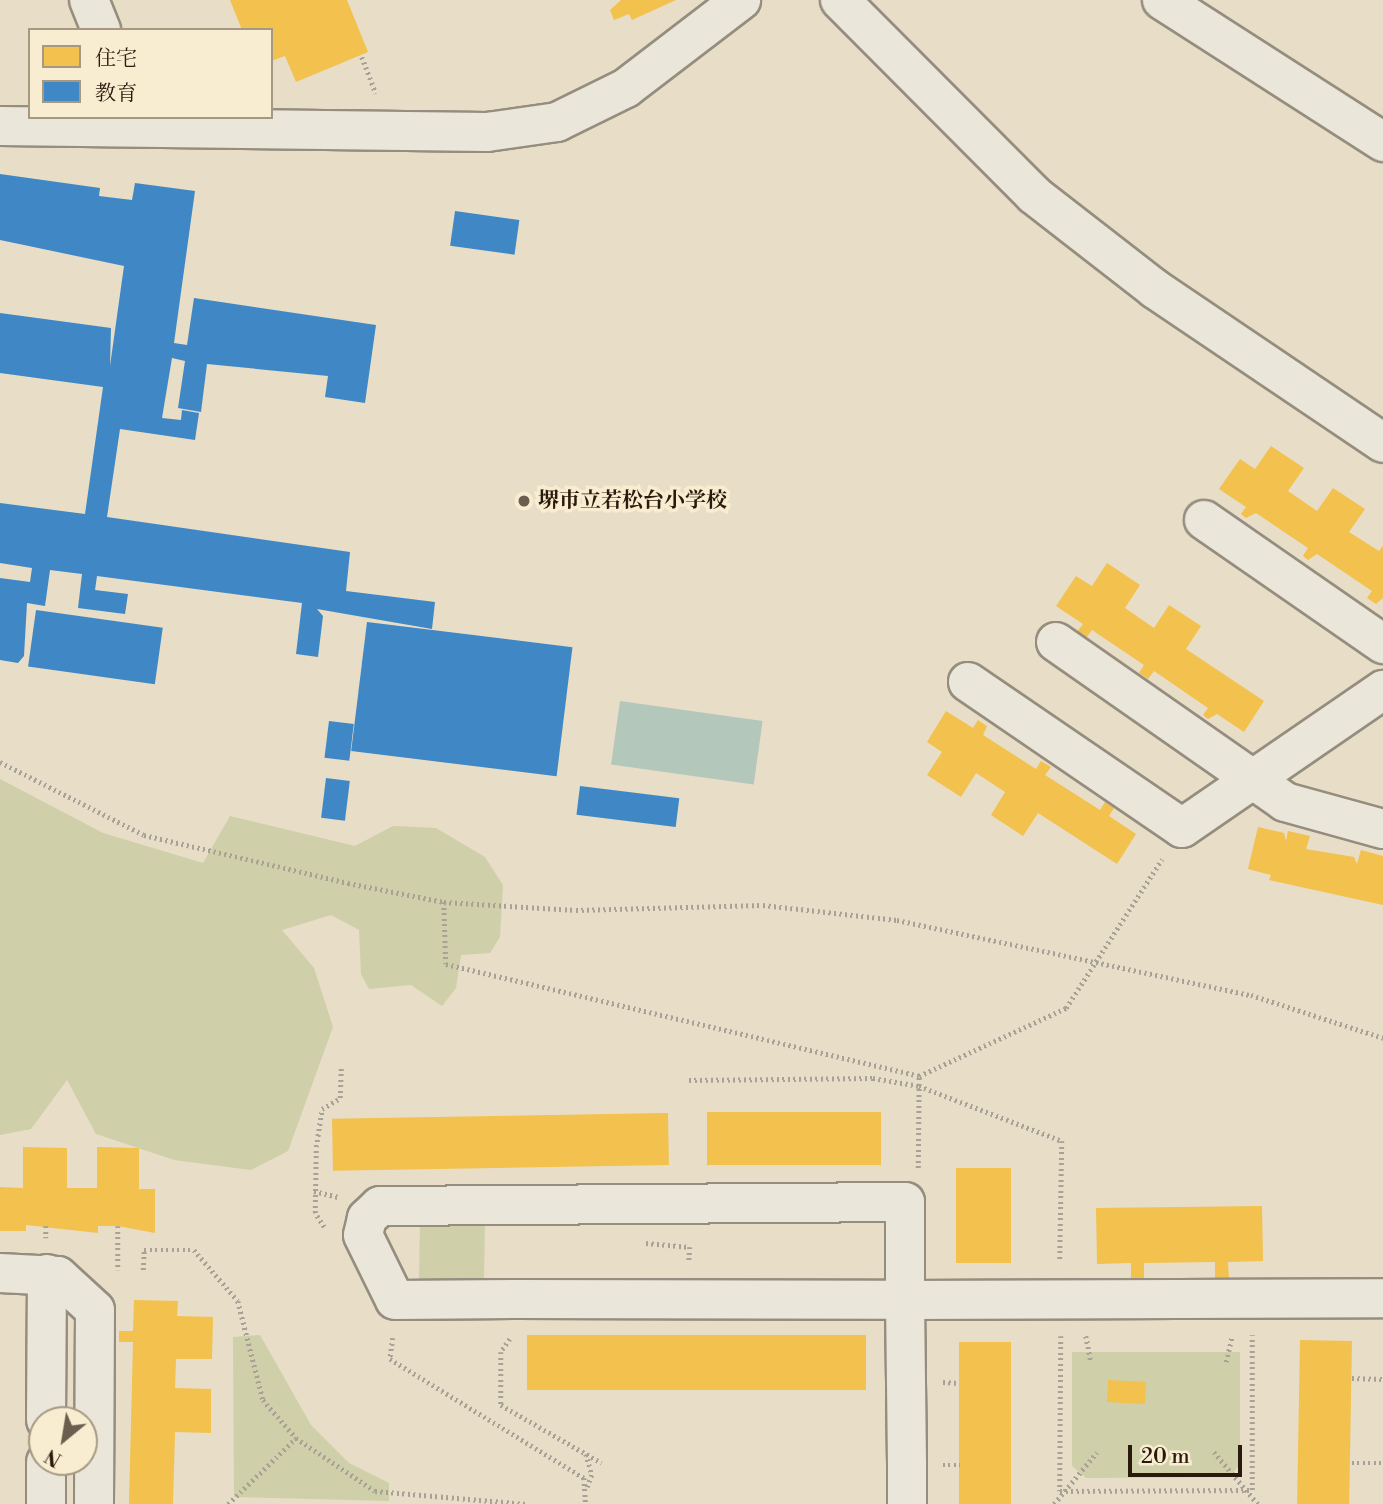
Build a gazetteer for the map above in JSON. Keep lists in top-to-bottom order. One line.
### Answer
{"places":["堺市立若松台小学校"],"legend":["住宅","教育"],"scale_bar":"20 m","north":"bottom left"}
